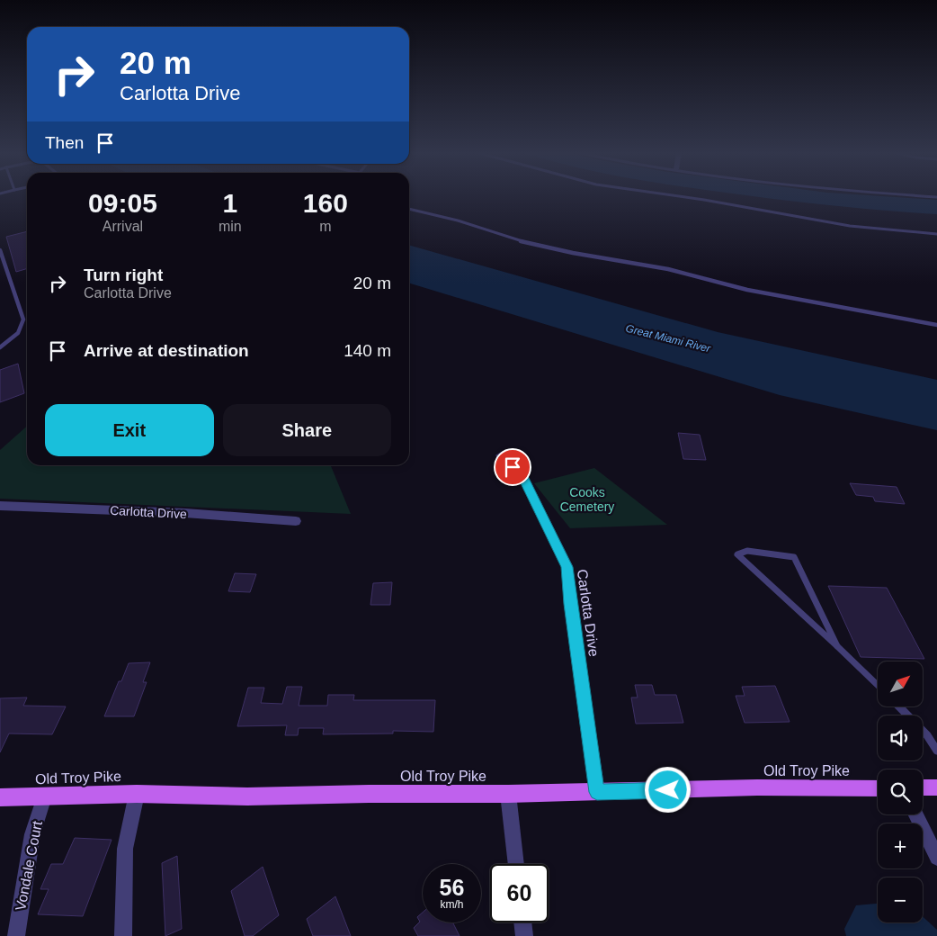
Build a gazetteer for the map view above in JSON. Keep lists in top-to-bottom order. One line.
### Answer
{"streets":{"main road":["Old Troy Pike"],"street":["Carlotta Drive","Vondale Court"]},"crossings":[["Carlotta Drive","Old Troy Pike"],["Old Troy Pike","Vondale Court"]],"water":["Great Miami River"],"parks":["Cooks Cemetery"],"north":"top right","page":{"turn":["20 m","Carlotta Drive"],"then":"Then","eta":["09:05","Arrival","1","min","160","m"],"list":[{"name":"Turn right","note":"Carlotta Drive","value":"20 m"},{"name":"Arrive at destination","value":"140 m"}],"buttons":["Exit","Share"],"map_buttons":["+","−"],"speed":"56 km/h","limit":"60"}}
